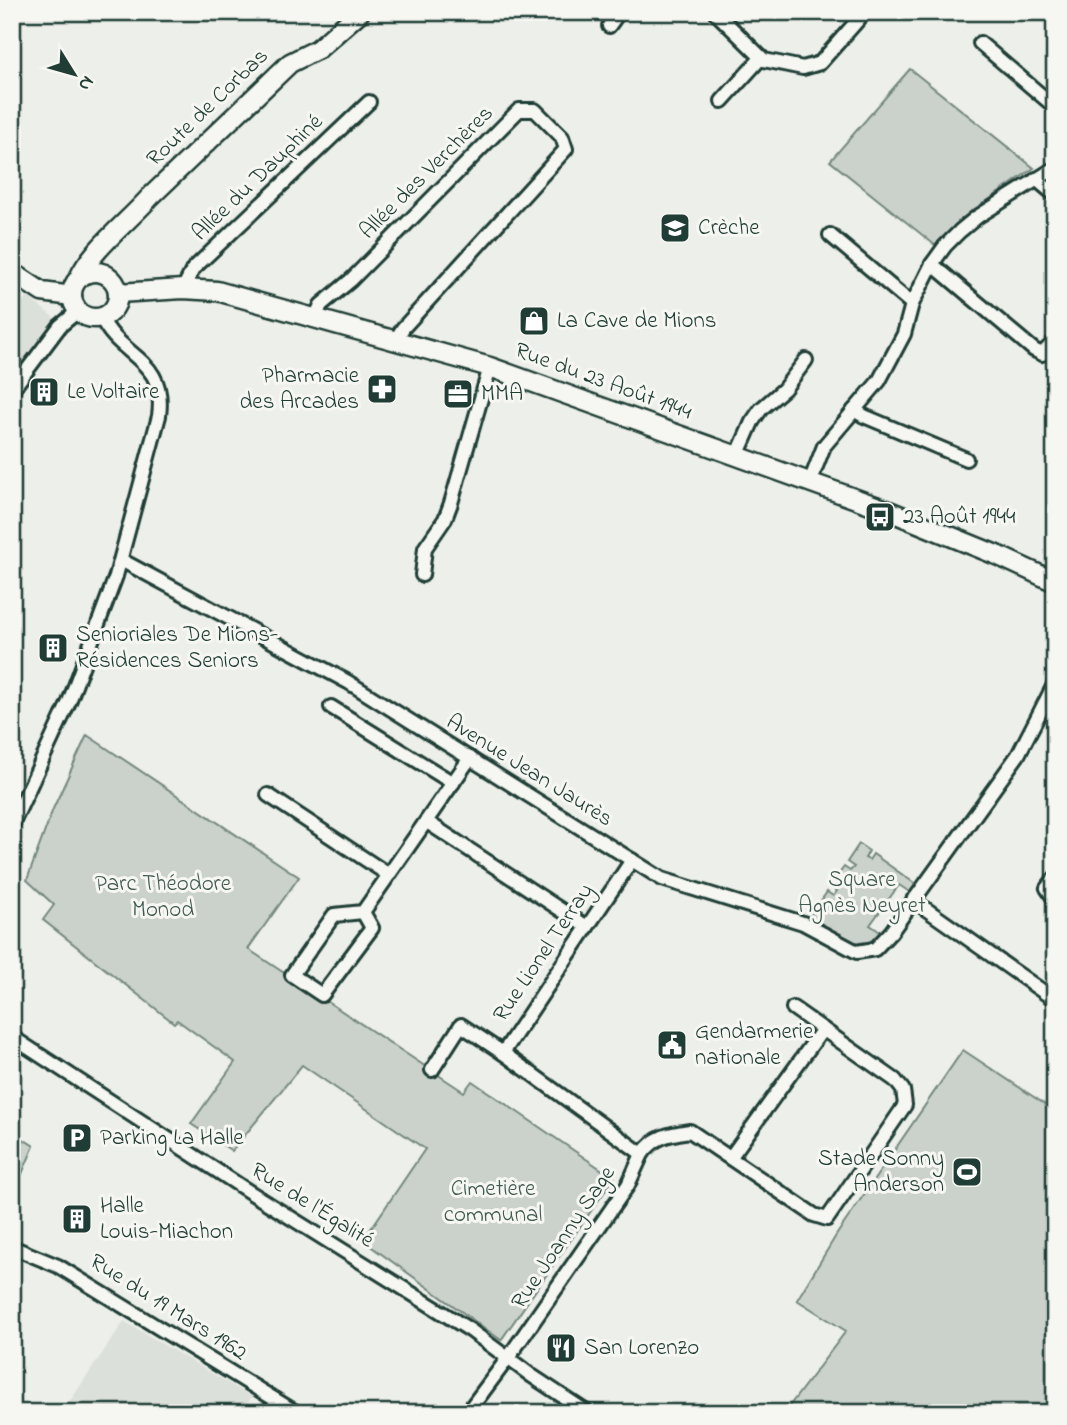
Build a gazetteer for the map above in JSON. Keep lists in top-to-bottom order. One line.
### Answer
{"streets":{"main road":["Route de Corbas","Rue du 23 Août 1944"],"street":["Allée des Verchères","Allée du Dauphiné","Avenue Jean Jaurès","Rue Lionel Terray","Rue de l'Égalité","Rue Joanny Sage","Rue du 19 Mars 1962"]},"crossings":[["Route de Corbas","Rue du 23 Août 1944"],["Allée des Verchères","Rue du 23 Août 1944"],["Allée du Dauphiné","Rue du 23 Août 1944"],["Avenue Jean Jaurès","Rue Lionel Terray"],["Rue Lionel Terray","Rue Joanny Sage"],["Rue de l'Égalité","Rue Joanny Sage"]],"parks":["Square Agnès Neyret","Parc Théodore Monod","Cimetière communal"],"places":{"school or university":["Crèche"],"shop":["La Cave de Mions"],"pharmacy":["Pharmacie des Arcades"],"building":["Le Voltaire","Senioriales De Mions- Résidences Seniors","Halle Louis-Miachon"],"office":["MMA"],"bus stop":["23 Août 1944"],"public building":["Gendarmerie nationale"],"parking":["Parking La Halle"],"sports":["Stade Sonny Anderson"],"restaurant":["San Lorenzo"]},"north":"bottom right"}
